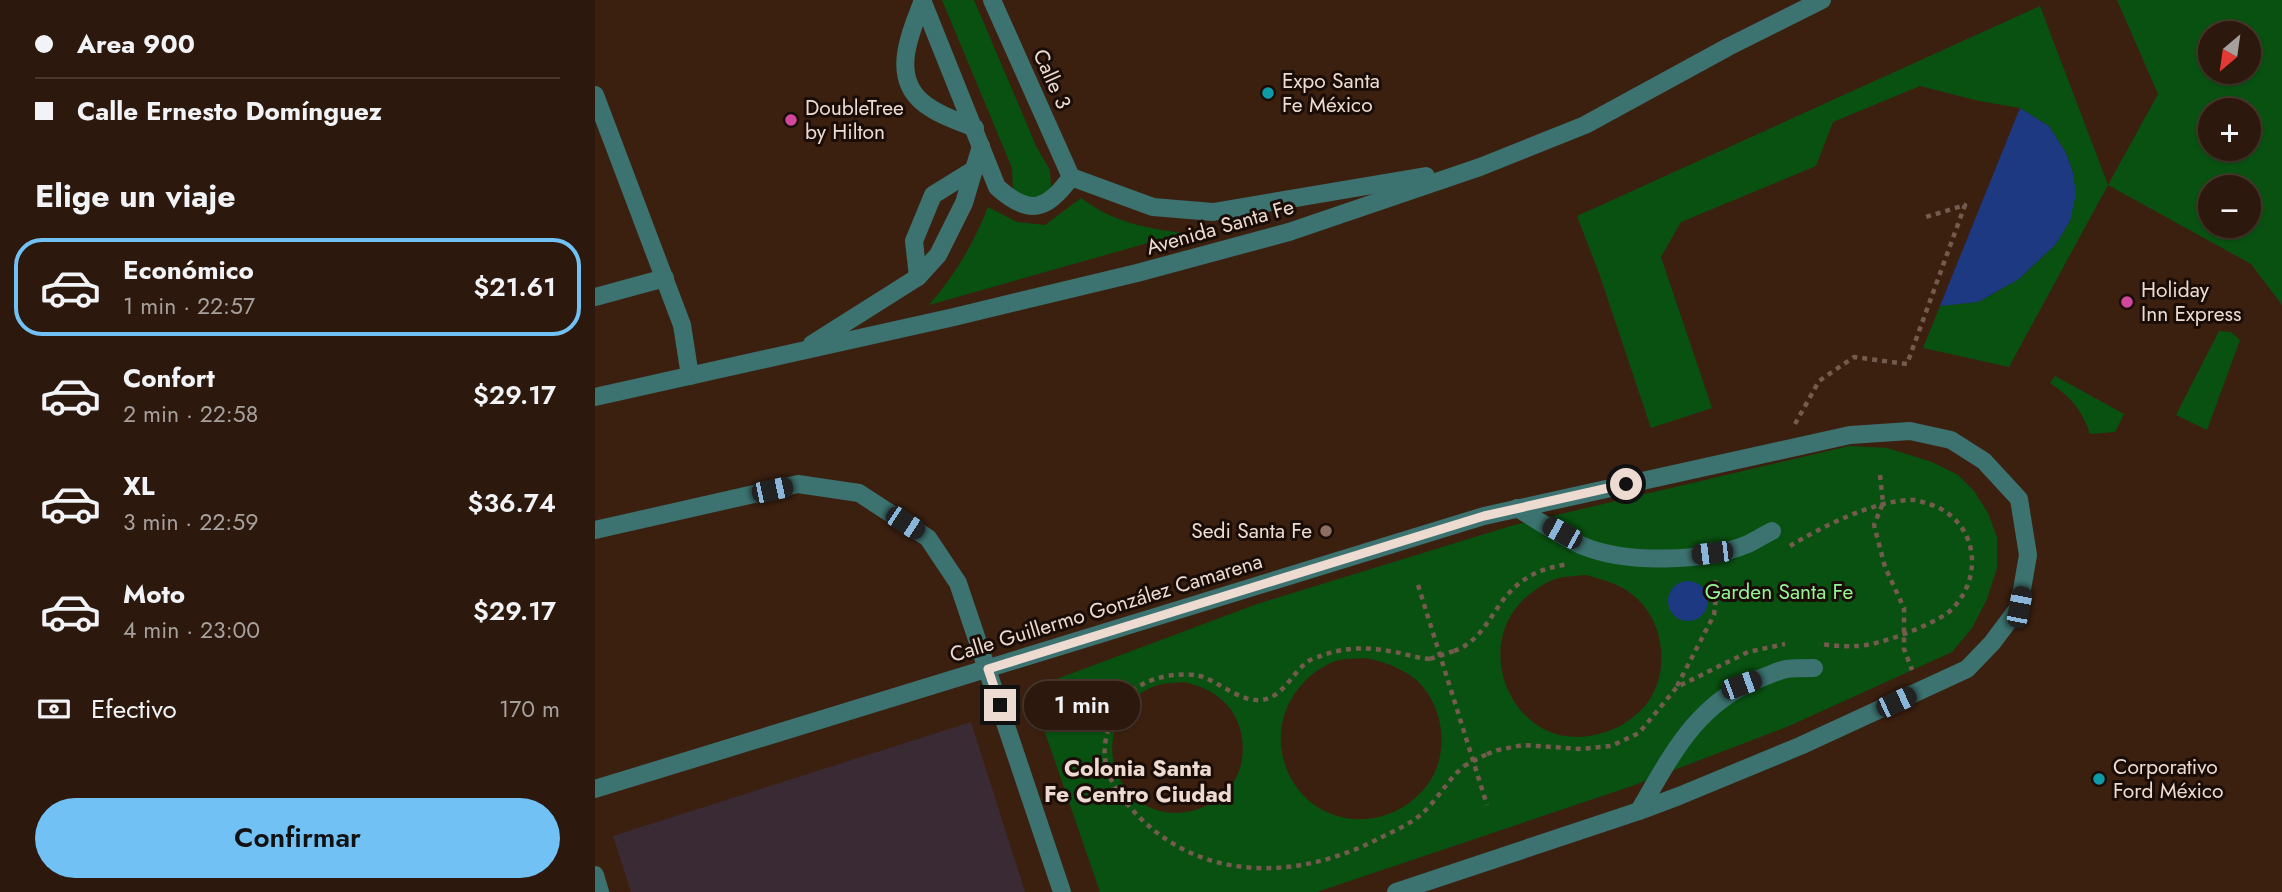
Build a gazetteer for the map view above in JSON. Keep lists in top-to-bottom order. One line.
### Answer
{"streets":{"street":["Calle 3","Avenida Santa Fe","Calle Guillermo González Camarena"]},"districts":["Colonia Santa Fe Centro Ciudad"],"parks":["Garden Santa Fe"],"places":["Expo Santa Fe México","DoubleTree by Hilton","Holiday Inn Express","Sedi Santa Fe","Corporativo Ford México"],"north":"bottom left","page":{"banner":["Area 900","Calle Ernesto Domínguez"],"map_buttons":["+","−"],"heading":"Elige un viaje","list":[{"name":"Económico","note":"1 min · 22:57","value":"$21.61"},{"name":"Confort","note":"2 min · 22:58","value":"$29.17"},{"name":"XL","note":"3 min · 22:59","value":"$36.74"},{"name":"Moto","note":"4 min · 23:00","value":"$29.17"}],"pay":["Efectivo","170 m"],"bubble":"1 min","buttons":"Confirmar"}}
